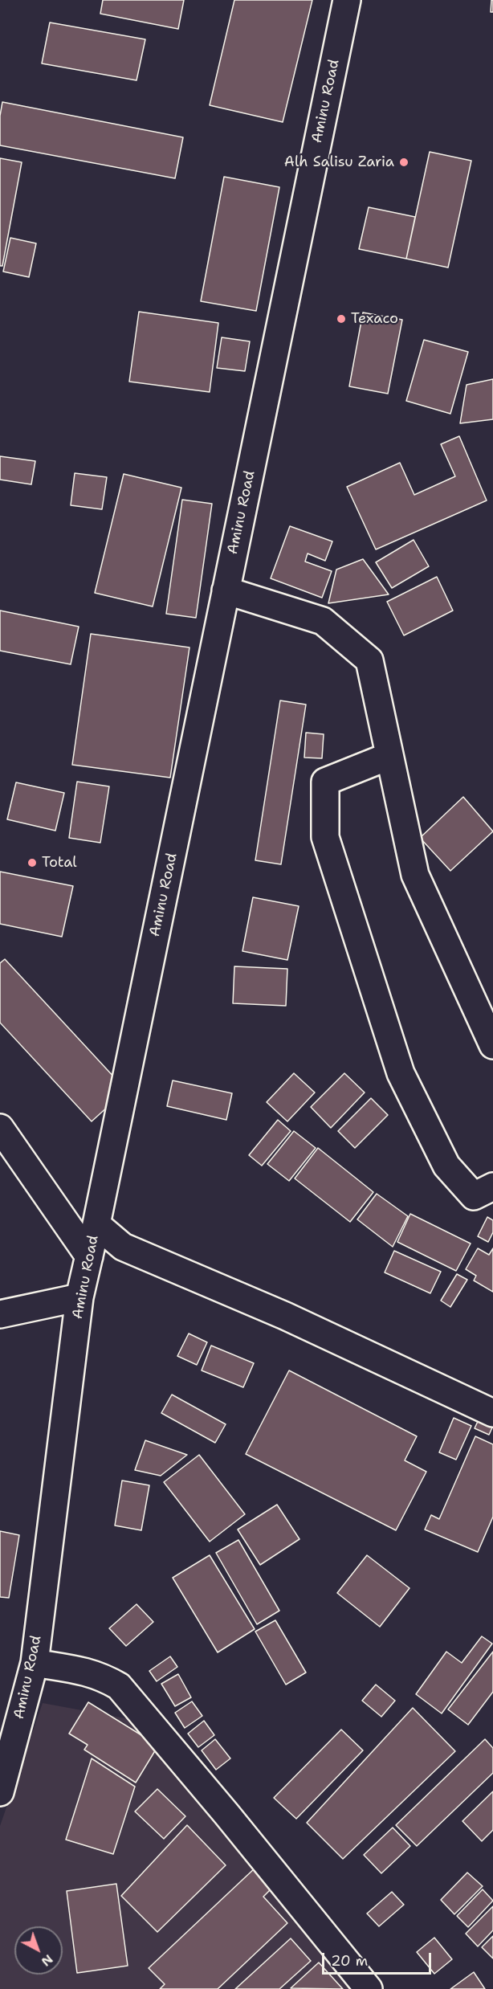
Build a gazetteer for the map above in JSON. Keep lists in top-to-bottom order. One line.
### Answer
{"streets":{"street":["Aminu Road"]},"places":["Alh Salisu Zaria","Texaco","Total"],"scale_bar":"20 m","north":"bottom right"}
